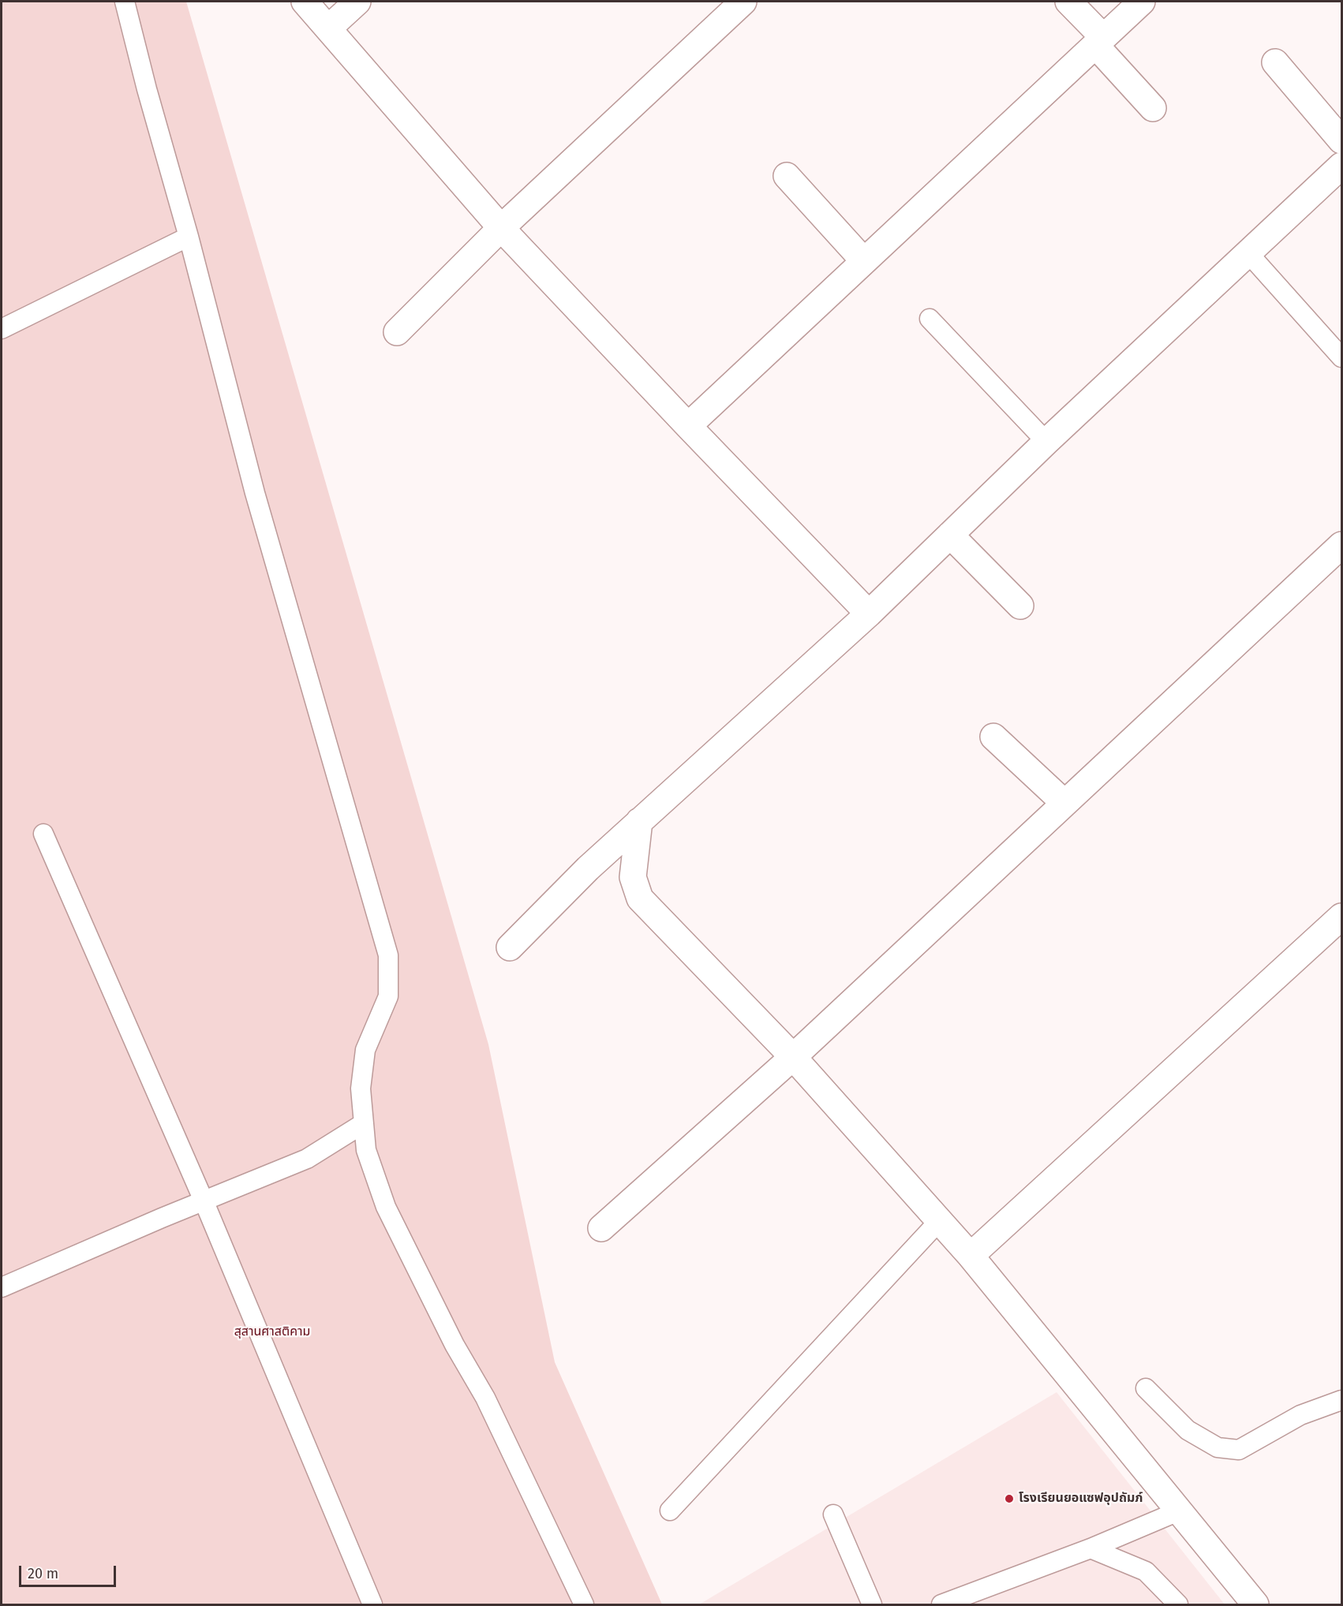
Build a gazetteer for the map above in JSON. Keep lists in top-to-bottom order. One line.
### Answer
{"parks":["สุสานศาสติคาม"],"places":["โรงเรียนยอแซฟอุปถัมภ์"],"scale_bar":"20 m"}
